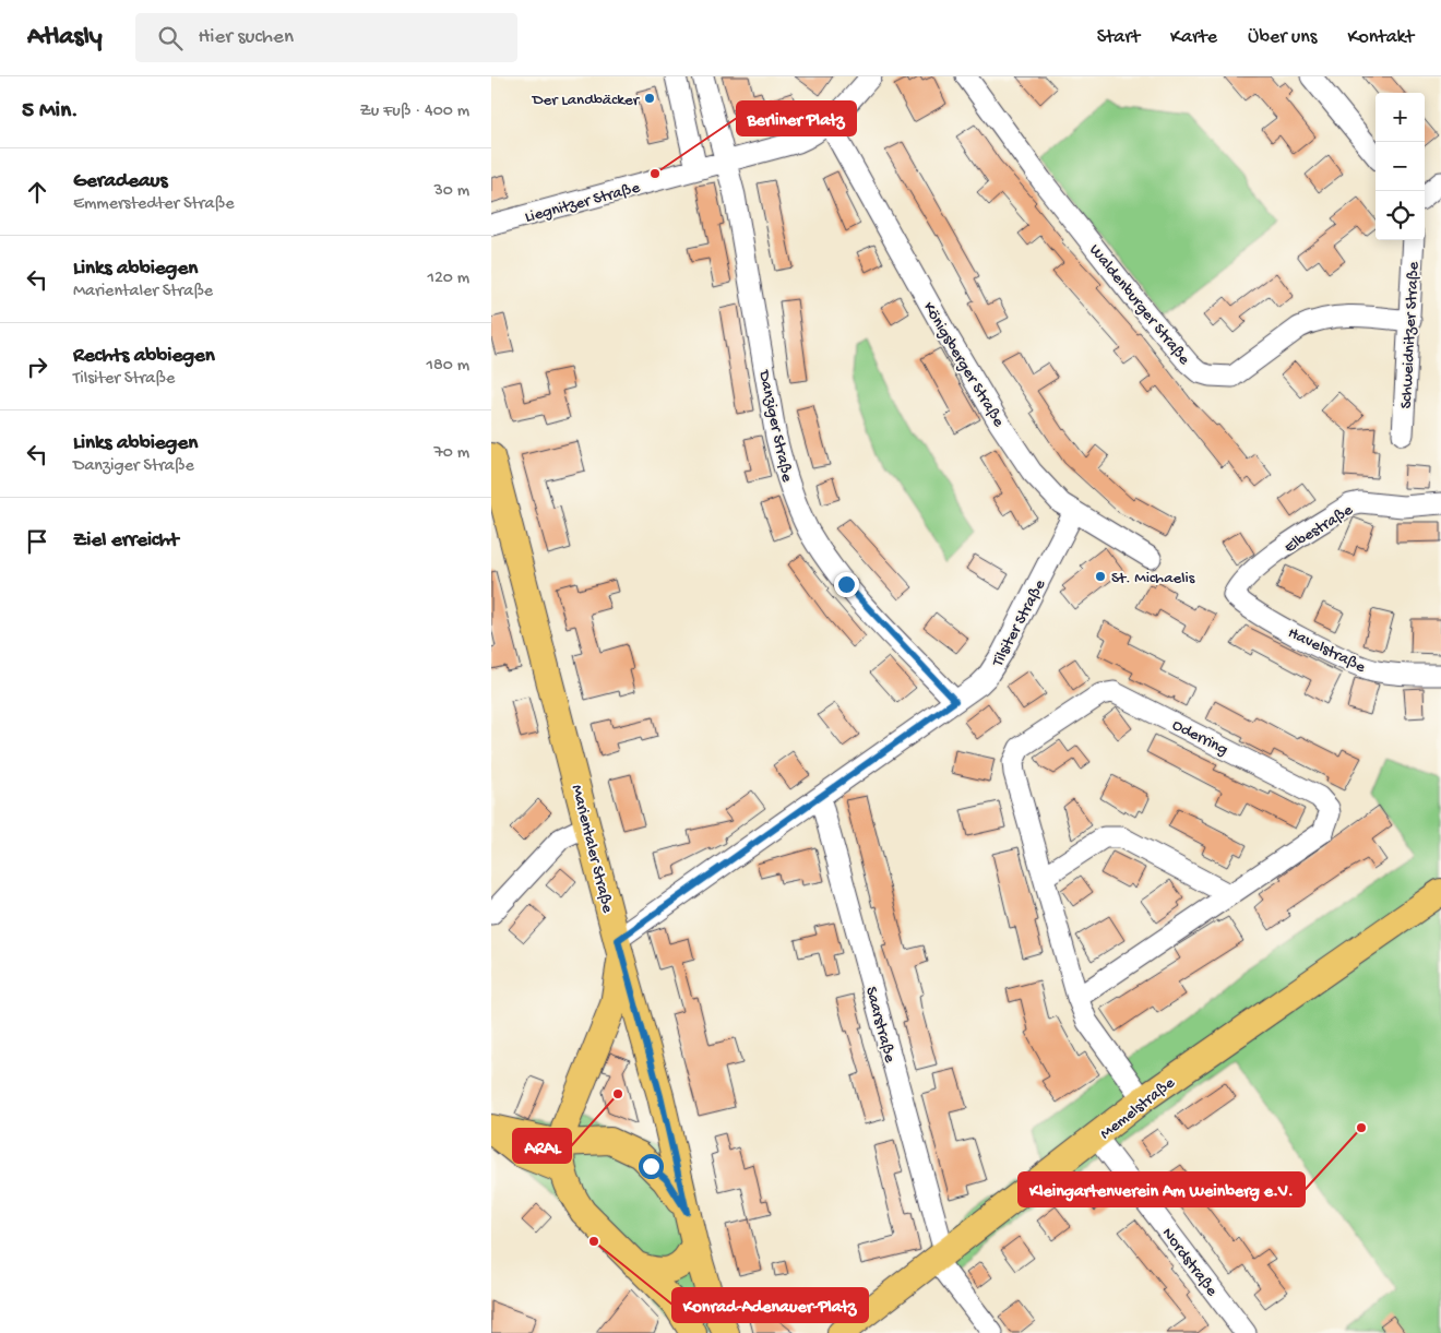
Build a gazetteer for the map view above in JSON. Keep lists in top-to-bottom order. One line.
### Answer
{"streets":{"main road":["Marientaler Straße","Memelstraße"],"street":["Liegnitzer Straße","Waldenburger Straße","Schweidnitzer Straße","Königsberger Straße","Danziger Straße","Elbestraße","Tilsiter Straße","Havelstraße","Oderring","Saarstraße","Nordstraße"]},"crossings":[["Liegnitzer Straße","Königsberger Straße"],["Liegnitzer Straße","Danziger Straße"],["Waldenburger Straße","Schweidnitzer Straße"],["Königsberger Straße","Tilsiter Straße"],["Danziger Straße","Tilsiter Straße"],["Elbestraße","Havelstraße"],["Tilsiter Straße","Marientaler Straße"],["Tilsiter Straße","Saarstraße"],["Oderring","Memelstraße"],["Saarstraße","Memelstraße"],["Memelstraße","Nordstraße"]],"places":["Der Landbäcker","Berliner Platz","St. Michaelis","ARAL","Kleingartenverein Am Weinberg e.V.","Konrad-Adenauer-Platz"],"page":{"header":"Atlasly","search":"Hier suchen","nav":["Start","Karte","Über uns","Kontakt"],"heading":["5 Min.","Zu Fuß · 400 m"],"map_buttons":["+","−"],"list":[["Geradeaus","Emmerstedter Straße","30 m"],["Links abbiegen","Marientaler Straße","120 m"],["Rechts abbiegen","Tilsiter Straße","180 m"],["Links abbiegen","Danziger Straße","70 m"],"Ziel erreicht"]}}
